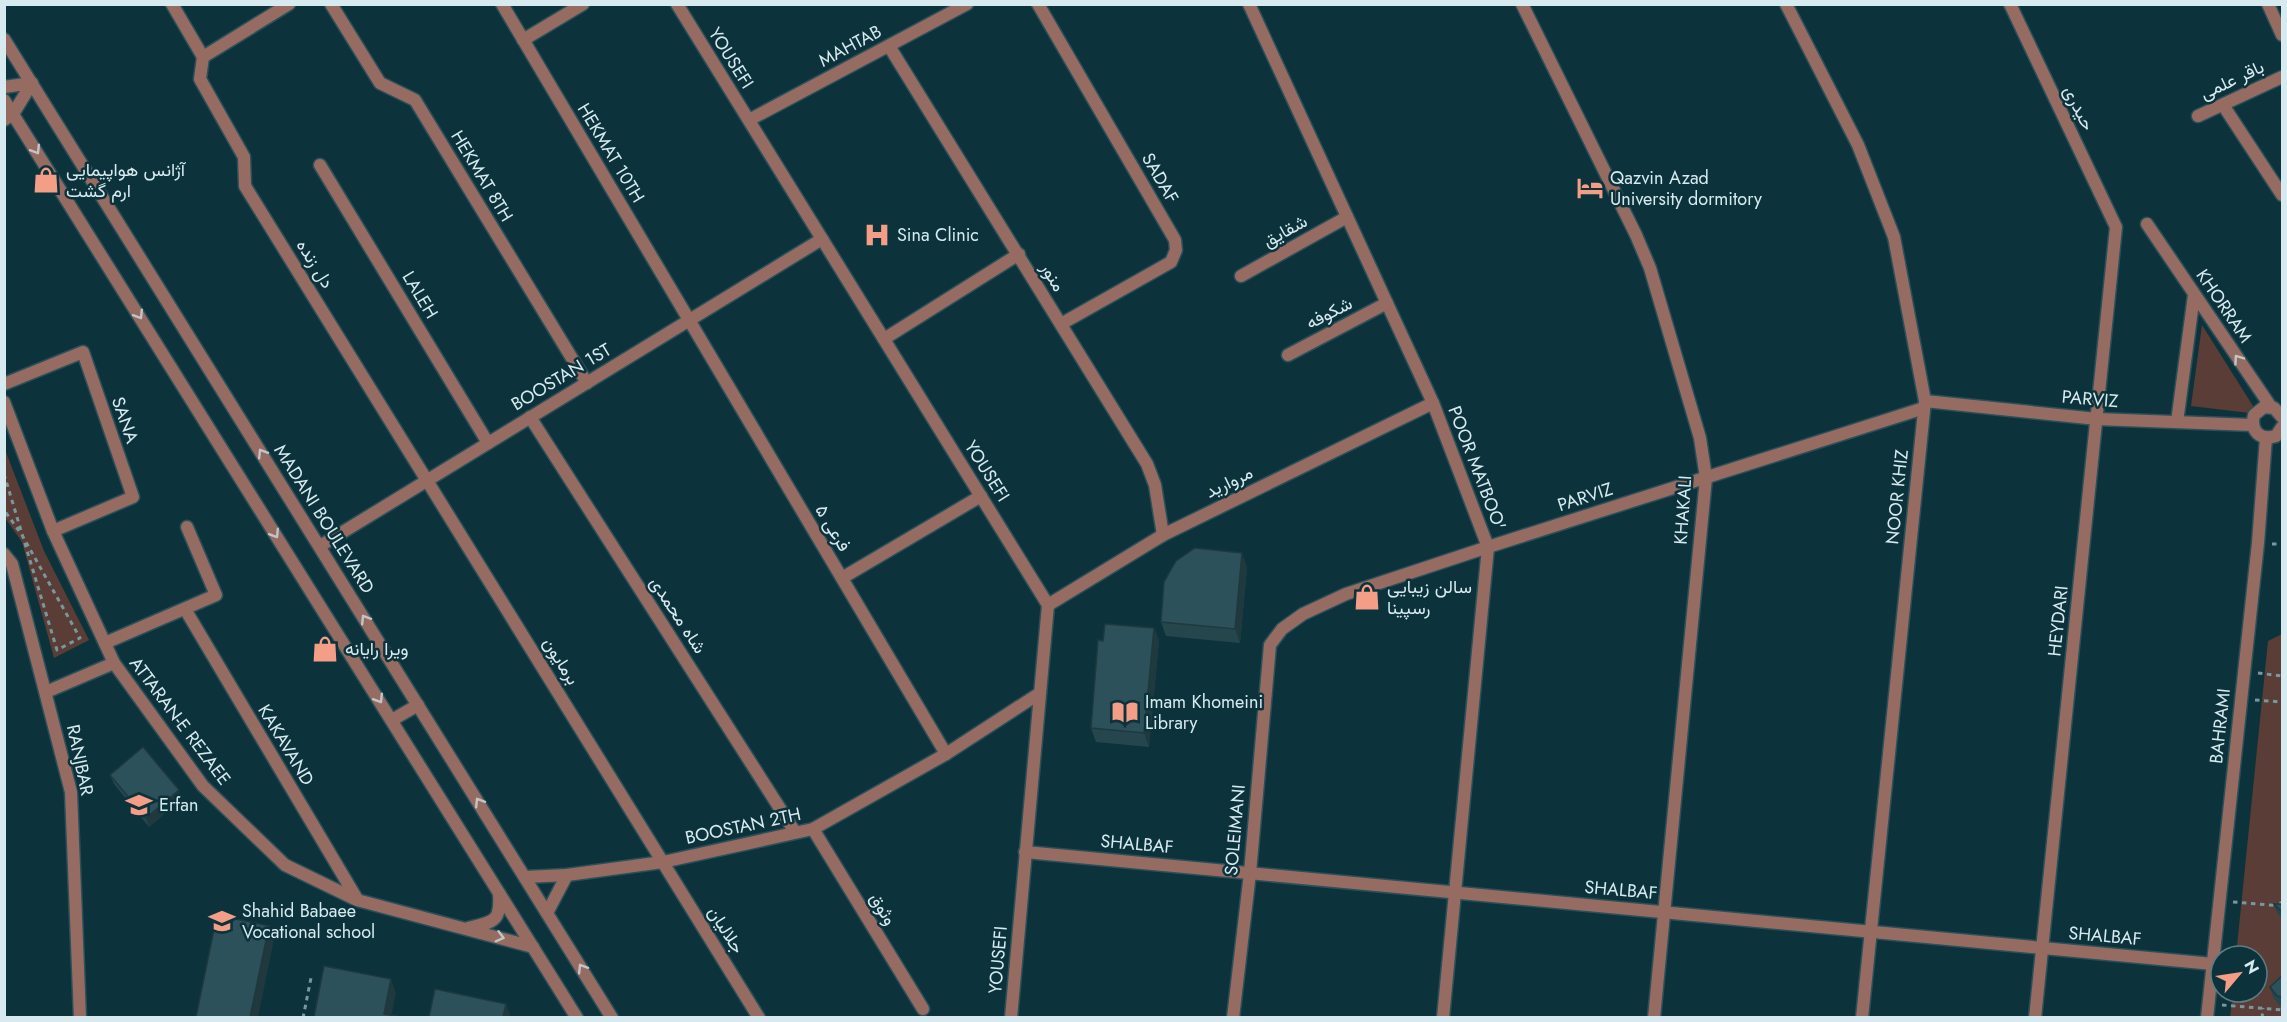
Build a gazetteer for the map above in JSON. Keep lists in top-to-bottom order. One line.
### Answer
{"streets":{"street":["MAHTAB","YOUSEFI","باقر علمی","HEKMAT 10TH","HEKMAT 8TH","SADAF","شقایق","دل زنده","منور","LALEH","KHORRAM","شکوفه","BOOSTAN 1ST","PARVIZ","SANA","POOR MATBOO'","مروارید","NOOR KHIZ","KHAKALI","MADANI BOULEVARD","فرعی ۵","شاه محمدی","HEYDARI","برمایون","ATTARAN-E REZAEE","BAHRAMI","KAKAVAND","RANJBAR","BOOSTAN 2TH","SOLEIMANI","SHALBAF","وثوق","جلالیان"]},"crossings":[["MAHTAB","YOUSEFI"],["MAHTAB","منور"],["YOUSEFI","BOOSTAN 1ST"],["YOUSEFI","مروارید"],["YOUSEFI","BOOSTAN 2TH"],["YOUSEFI","SHALBAF"],["HEKMAT 10TH","BOOSTAN 1ST"],["HEKMAT 10TH","فرعی ۵"],["HEKMAT 8TH","BOOSTAN 1ST"],["SADAF","منور"],["شقایق","POOR MATBOO'"],["دل زنده","BOOSTAN 1ST"],["دل زنده","برمایون"],["منور","مروارید"],["LALEH","BOOSTAN 1ST"],["شکوفه","POOR MATBOO'"],["BOOSTAN 1ST","MADANI BOULEVARD"],["BOOSTAN 1ST","فرعی ۵"],["BOOSTAN 1ST","شاه محمدی"],["BOOSTAN 1ST","برمایون"],["PARVIZ","POOR MATBOO'"],["PARVIZ","NOOR KHIZ"],["PARVIZ","KHAKALI"],["PARVIZ","HEYDARI"],["PARVIZ","SOLEIMANI"],["SANA","ATTARAN-E REZAEE"],["POOR MATBOO'","مروارید"],["POOR MATBOO'","SHALBAF"],["NOOR KHIZ","SHALBAF"],["KHAKALI","SHALBAF"],["MADANI BOULEVARD","BOOSTAN 2TH"],["فرعی ۵","BOOSTAN 2TH"],["شاه محمدی","BOOSTAN 2TH"],["HEYDARI","SHALBAF"],["برمایون","BOOSTAN 2TH"],["برمایون","جلالیان"],["ATTARAN-E REZAEE","KAKAVAND"],["BOOSTAN 2TH","وثوق"],["BOOSTAN 2TH","جلالیان"],["SOLEIMANI","SHALBAF"]],"one_way":["KHORRAM"],"places":{"shop":["آژانس هواپیمایی ارم‌ گشت","سالن زیبایی رسپینا","ویرا رایانه"],"hotel":["Qazvin Azad University dormitory"],"hospital":["Sina Clinic"],"library":["Imam Khomeini Library"],"school or university":["Erfan","Shahid Babaee Vocational school"]},"north":"top right"}
